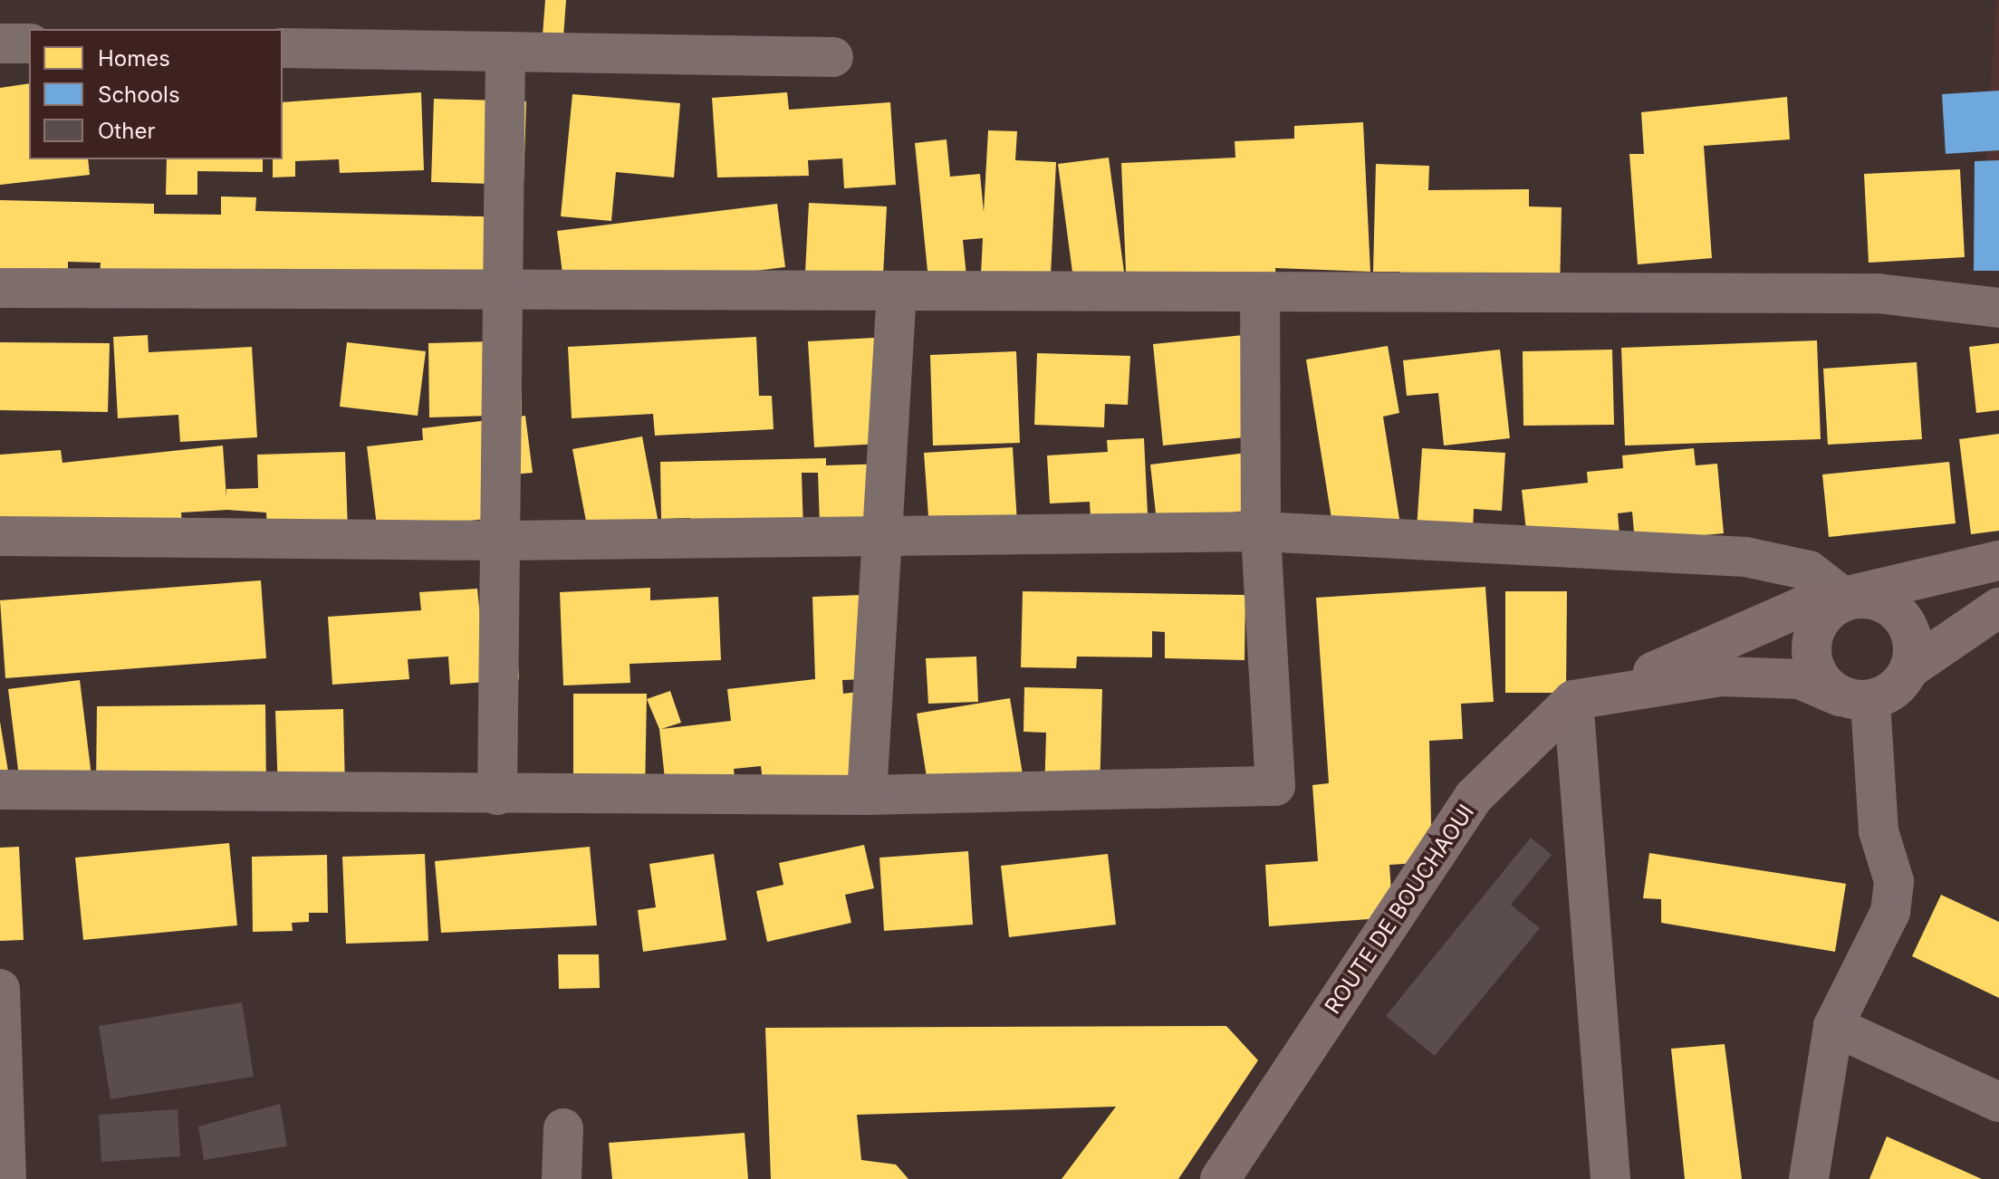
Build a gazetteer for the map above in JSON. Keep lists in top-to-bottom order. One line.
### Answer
{"streets":{"main road":["ROUTE DE BOUCHAOUI"]},"legend":["Homes","Schools","Other"]}
